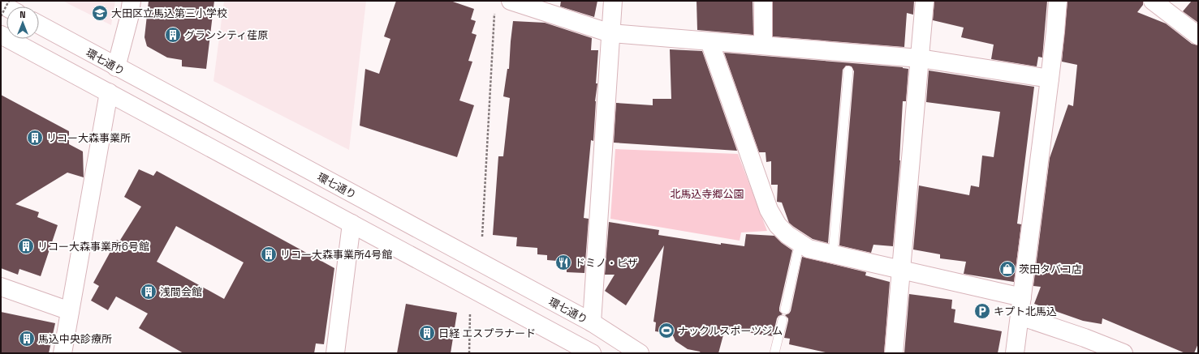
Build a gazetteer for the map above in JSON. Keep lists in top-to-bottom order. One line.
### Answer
{"streets":{"street":["環七通り"]},"parks":["北馬込寺郷公園"],"places":{"school or university":["大田区立馬込第三小学校"],"building":["グランシティ荏原","リコー大森事業所","リコー大森事業所6号館","リコー大森事業所4号館","浅間会館","日経 エスプラナード","馬込中央診療所"],"restaurant":["ドミノ・ピザ"],"shop":["茨田タバコ店"],"parking":["キプト北馬込"],"sports":["ナックルスポーツジム"]},"north":"top"}
